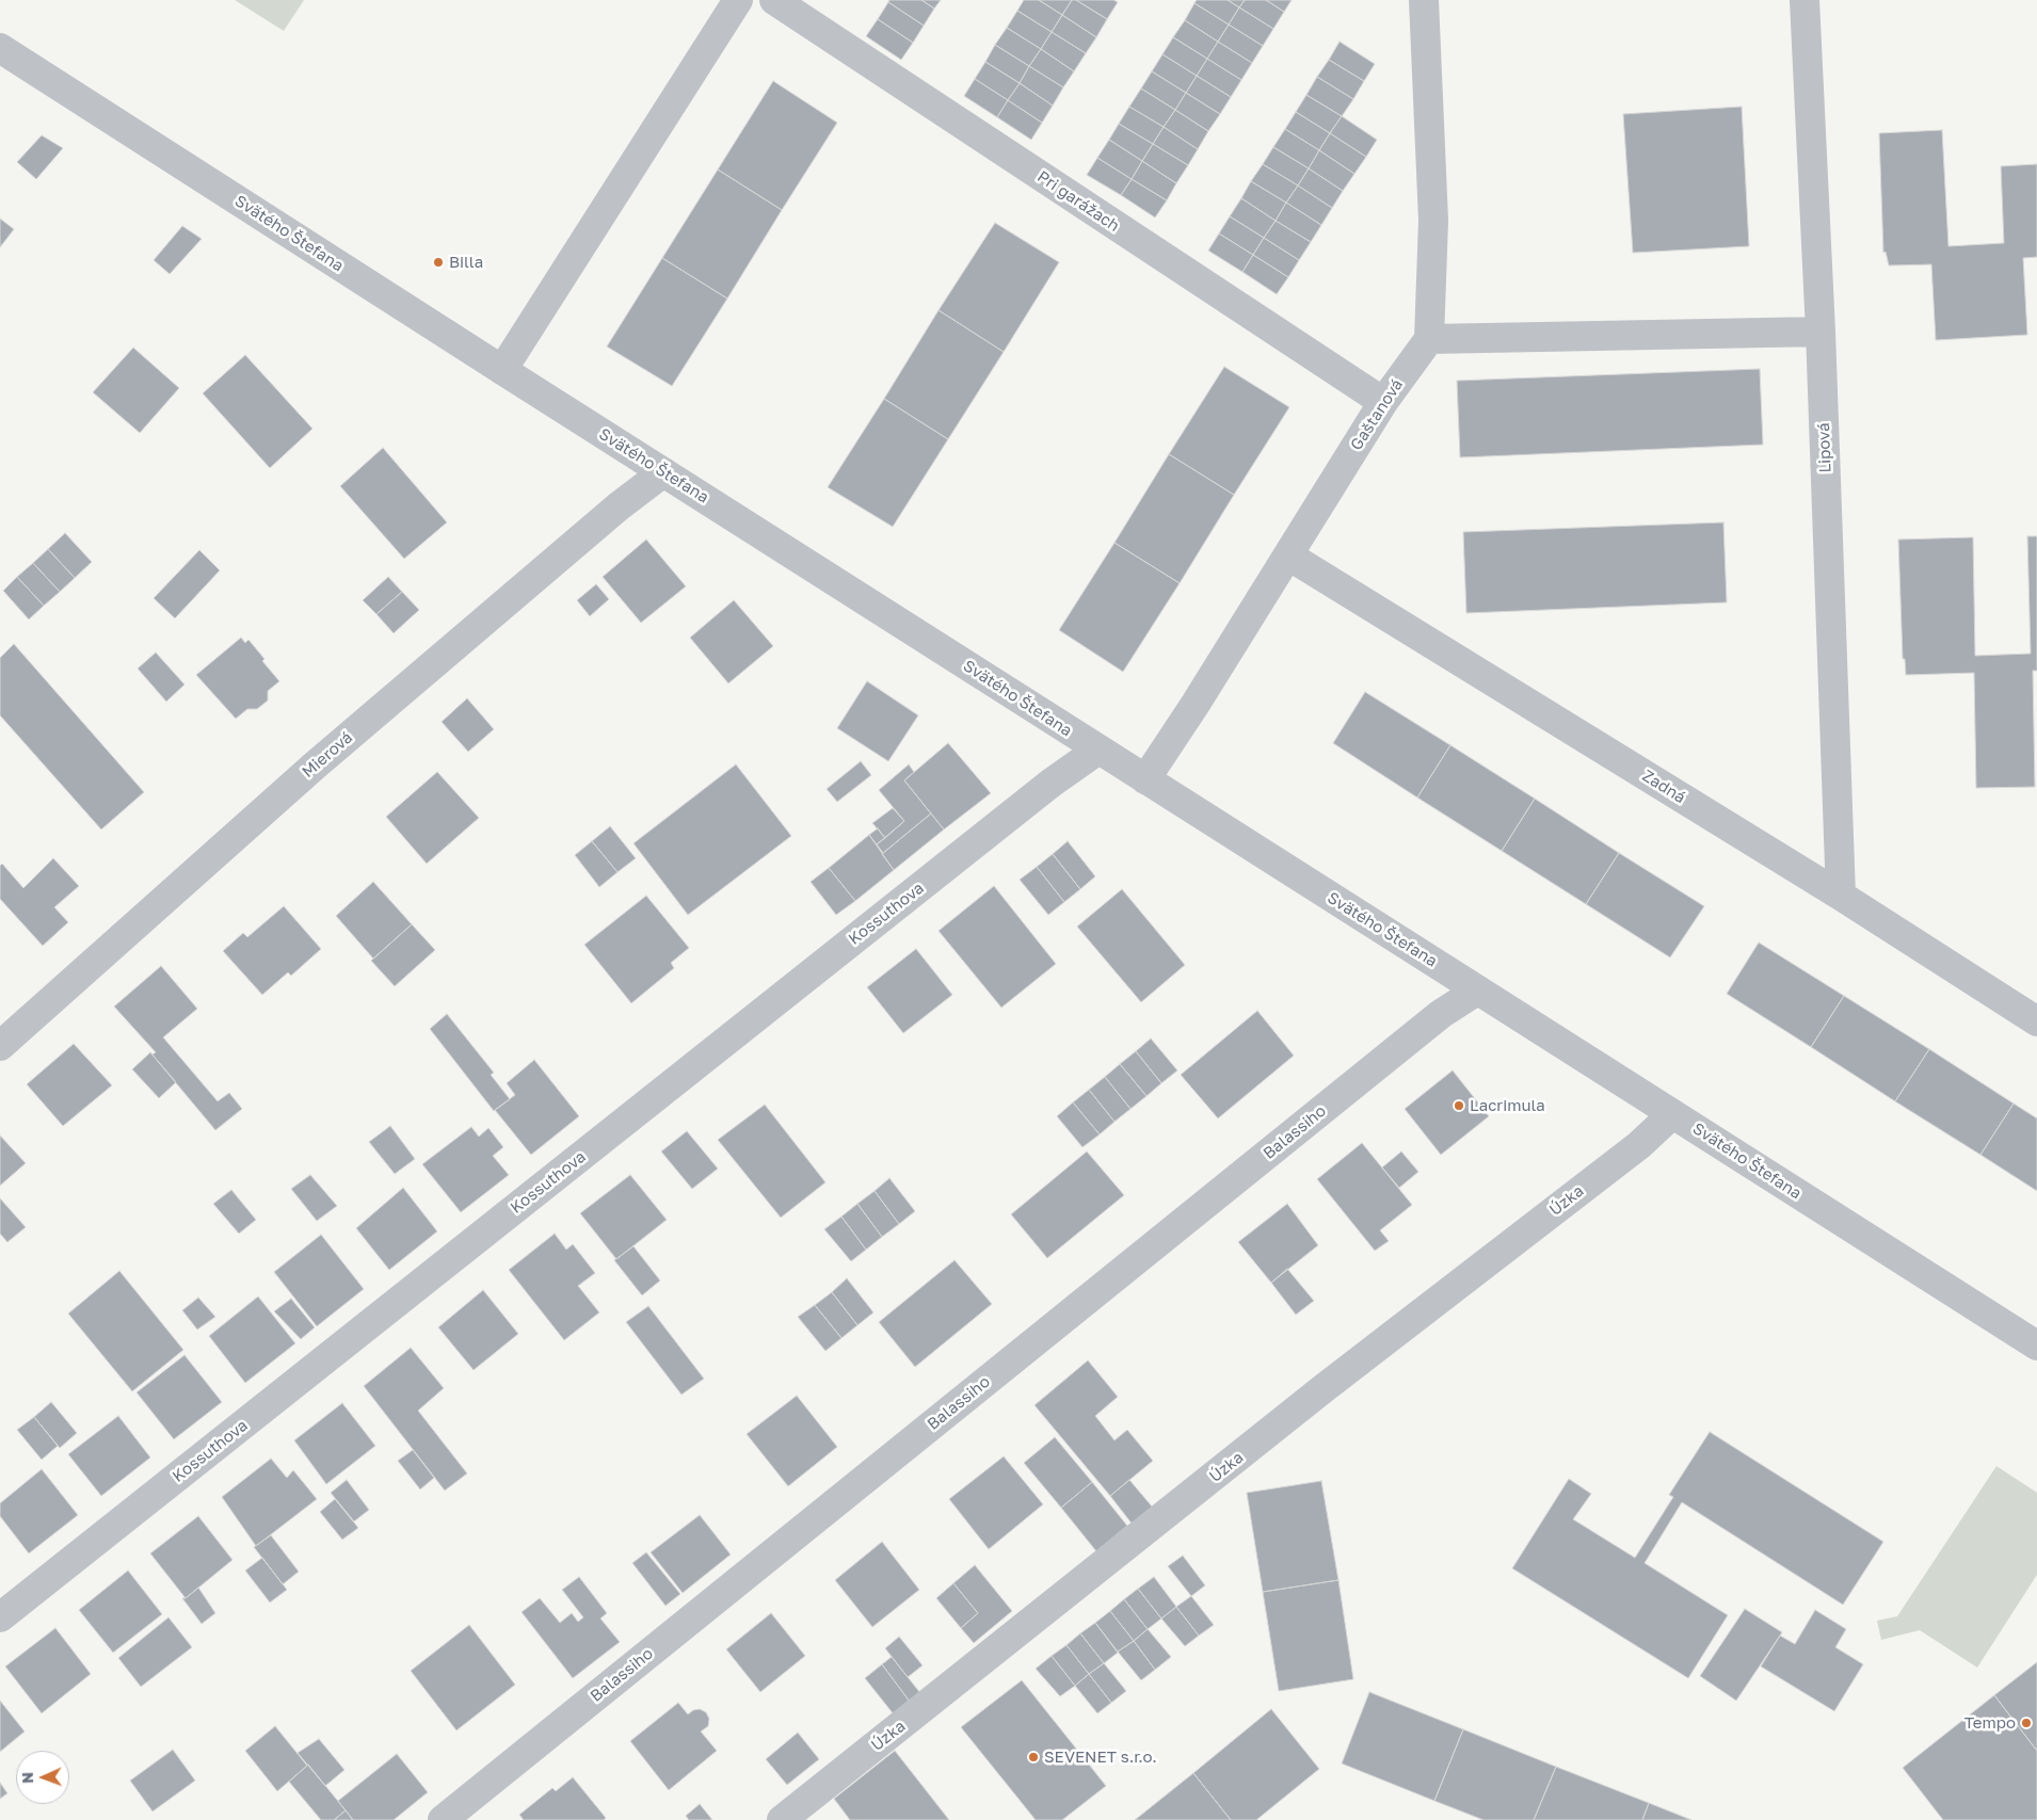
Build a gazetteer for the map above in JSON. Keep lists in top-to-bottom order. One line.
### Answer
{"streets":{"street":["Pri garážach","Svätého Štefana","Gaštanová","Lipová","Mierová","Zadná","Kossuthova","Balassiho","Úzka"]},"crossings":[["Pri garážach","Gaštanová"],["Svätého Štefana","Gaštanová"],["Svätého Štefana","Mierová"],["Svätého Štefana","Kossuthova"],["Svätého Štefana","Balassiho"],["Svätého Štefana","Úzka"],["Gaštanová","Zadná"],["Lipová","Zadná"]],"places":["Billa","Lacrimula","Tempo","SEVENET s.r.o."],"north":"left"}
